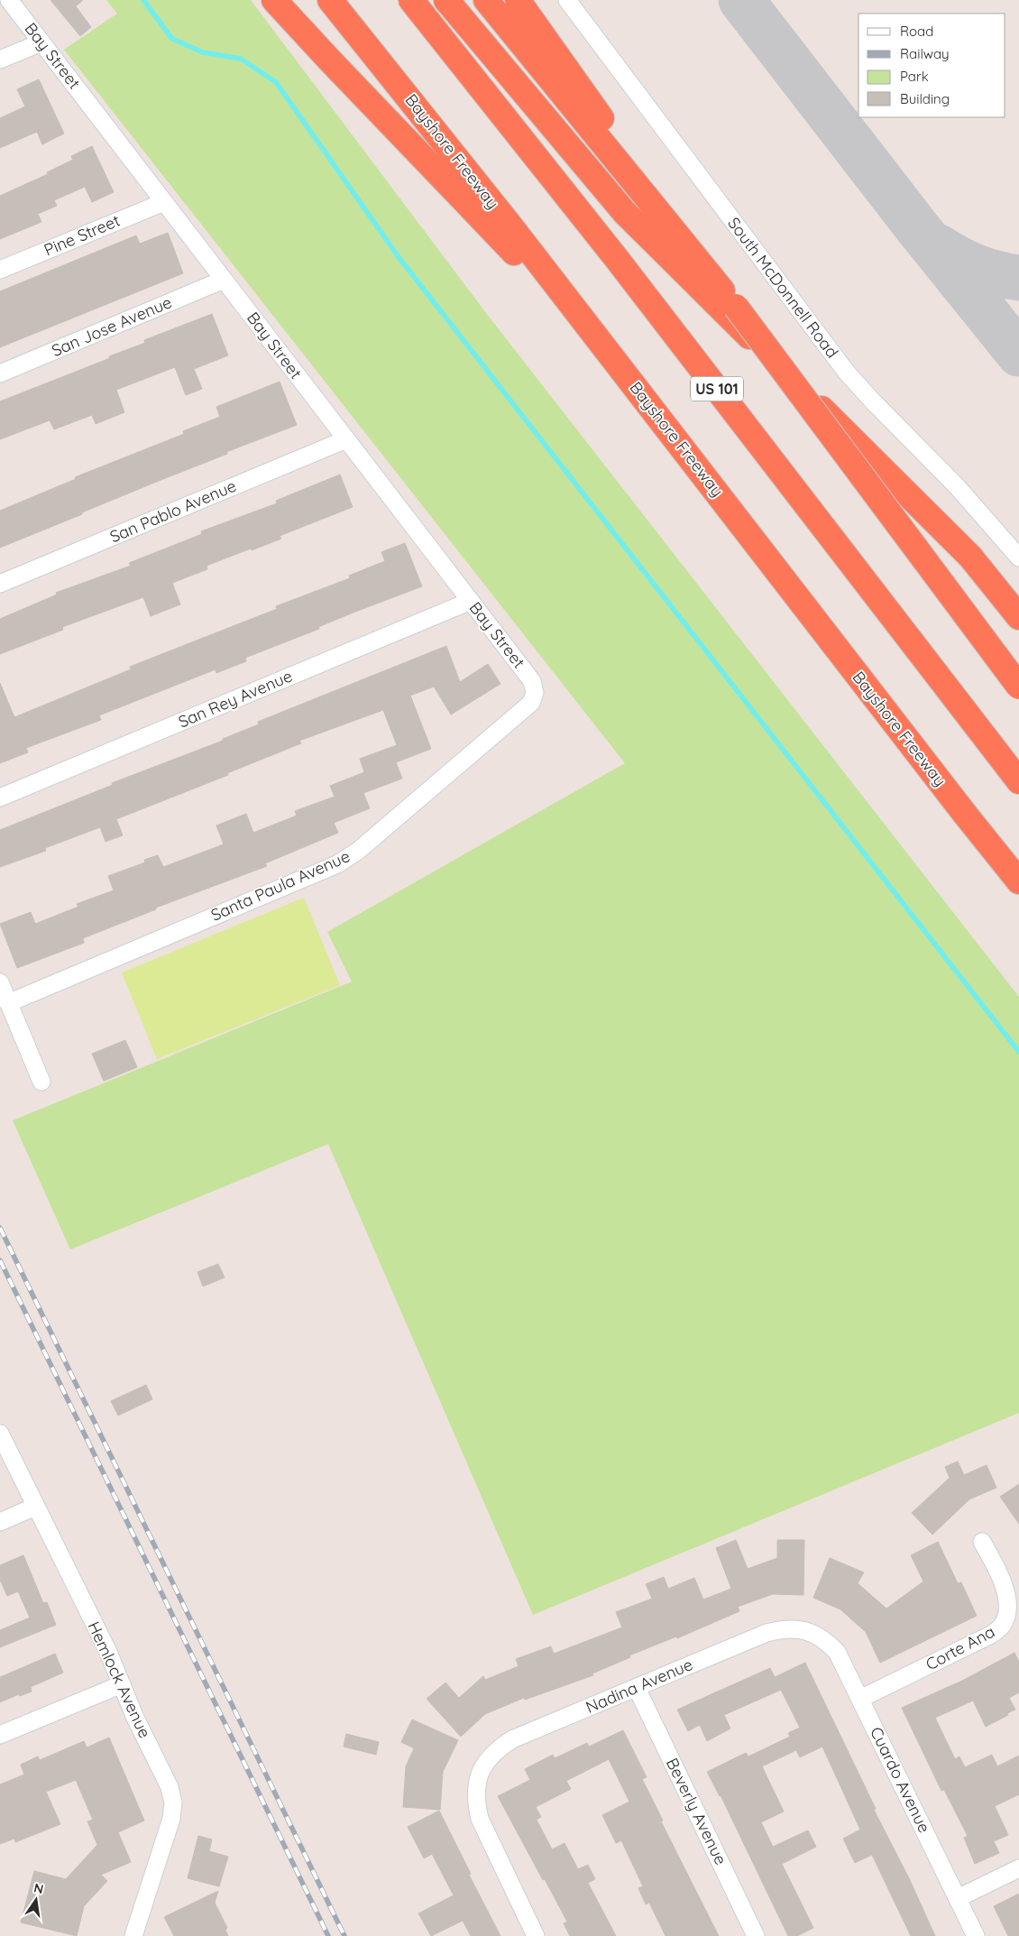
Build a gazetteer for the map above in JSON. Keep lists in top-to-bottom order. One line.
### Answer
{"streets":{"highway":["Bayshore Freeway","US 101"],"street":["Bay Street","Pine Street","South McDonnell Road","San Jose Avenue","San Pablo Avenue","San Rey Avenue","Santa Paula Avenue","Corte Ana","Hemlock Avenue","Nadina Avenue","Cuardo Avenue","Beverly Avenue"]},"crossings":[["Bay Street","Pine Street"],["Bay Street","San Jose Avenue"],["Bay Street","San Pablo Avenue"],["Bay Street","San Rey Avenue"],["Bay Street","Santa Paula Avenue"],["Corte Ana","Cuardo Avenue"],["Nadina Avenue","Cuardo Avenue"],["Nadina Avenue","Beverly Avenue"]],"legend":["Road","Railway","Park","Building"],"north":"top"}
